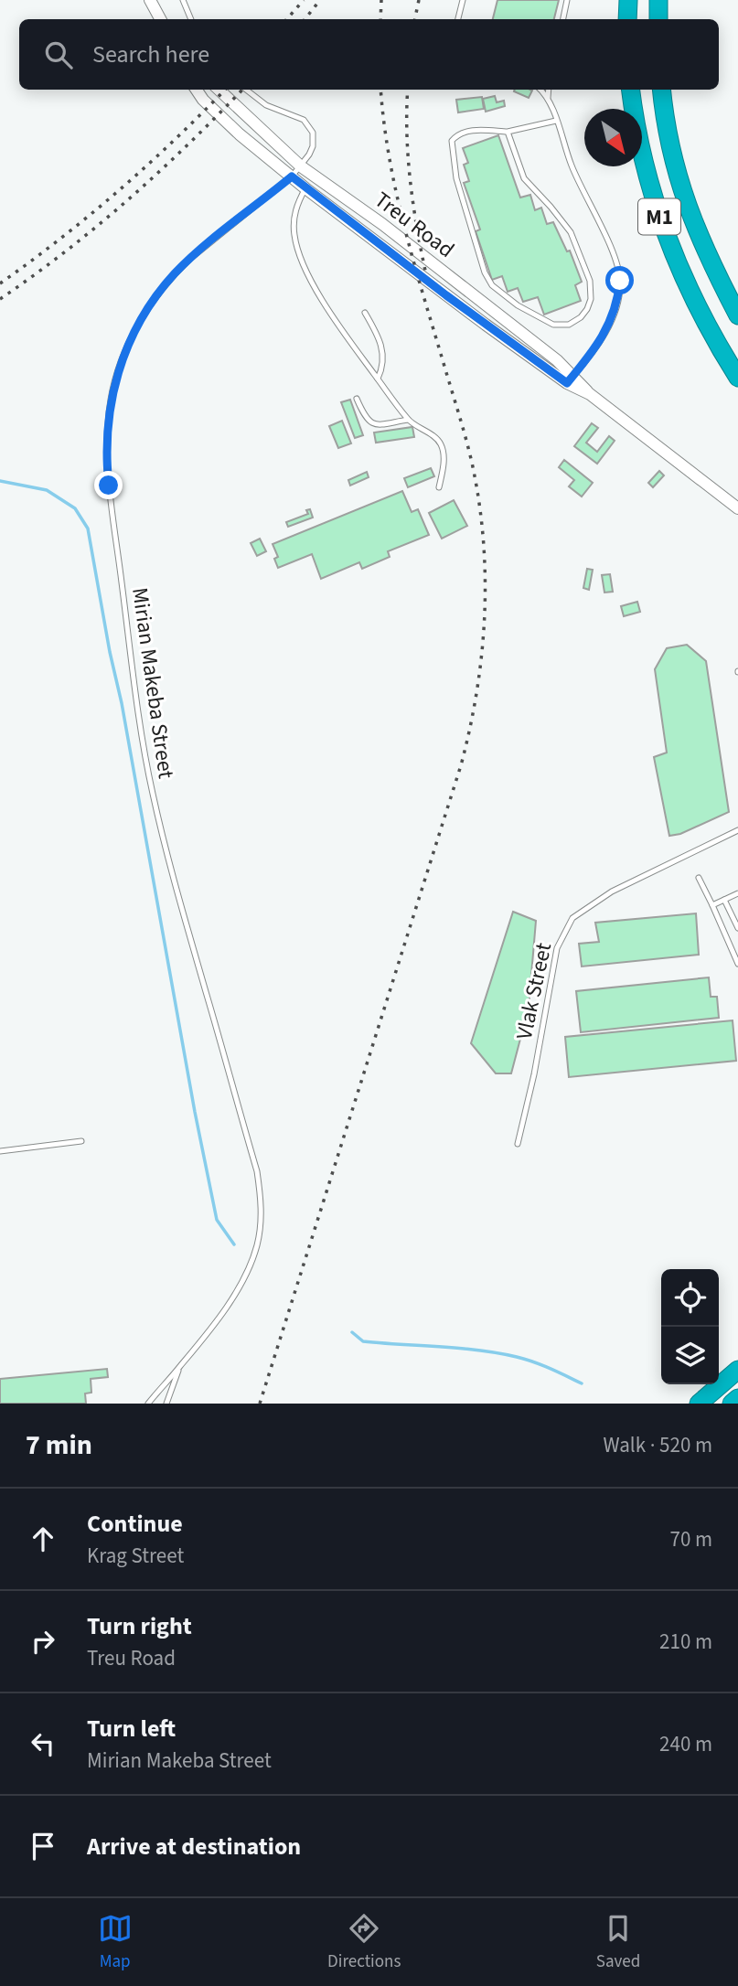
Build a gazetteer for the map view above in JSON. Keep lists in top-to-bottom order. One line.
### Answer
{"streets":{"highway":["M1"],"street":["Treu Road"],"lane":["Mirian Makeba Street","Vlak Street"]},"crossings":[["Treu Road","Mirian Makeba Street"]],"north":"bottom right","page":{"search":"Search here","heading":["7 min","Walk · 520 m"],"list":[["Continue","Krag Street","70 m"],["Turn right","Treu Road","210 m"],["Turn left","Mirian Makeba Street","240 m"],"Arrive at destination"],"nav":["Map","Directions","Saved"]}}
